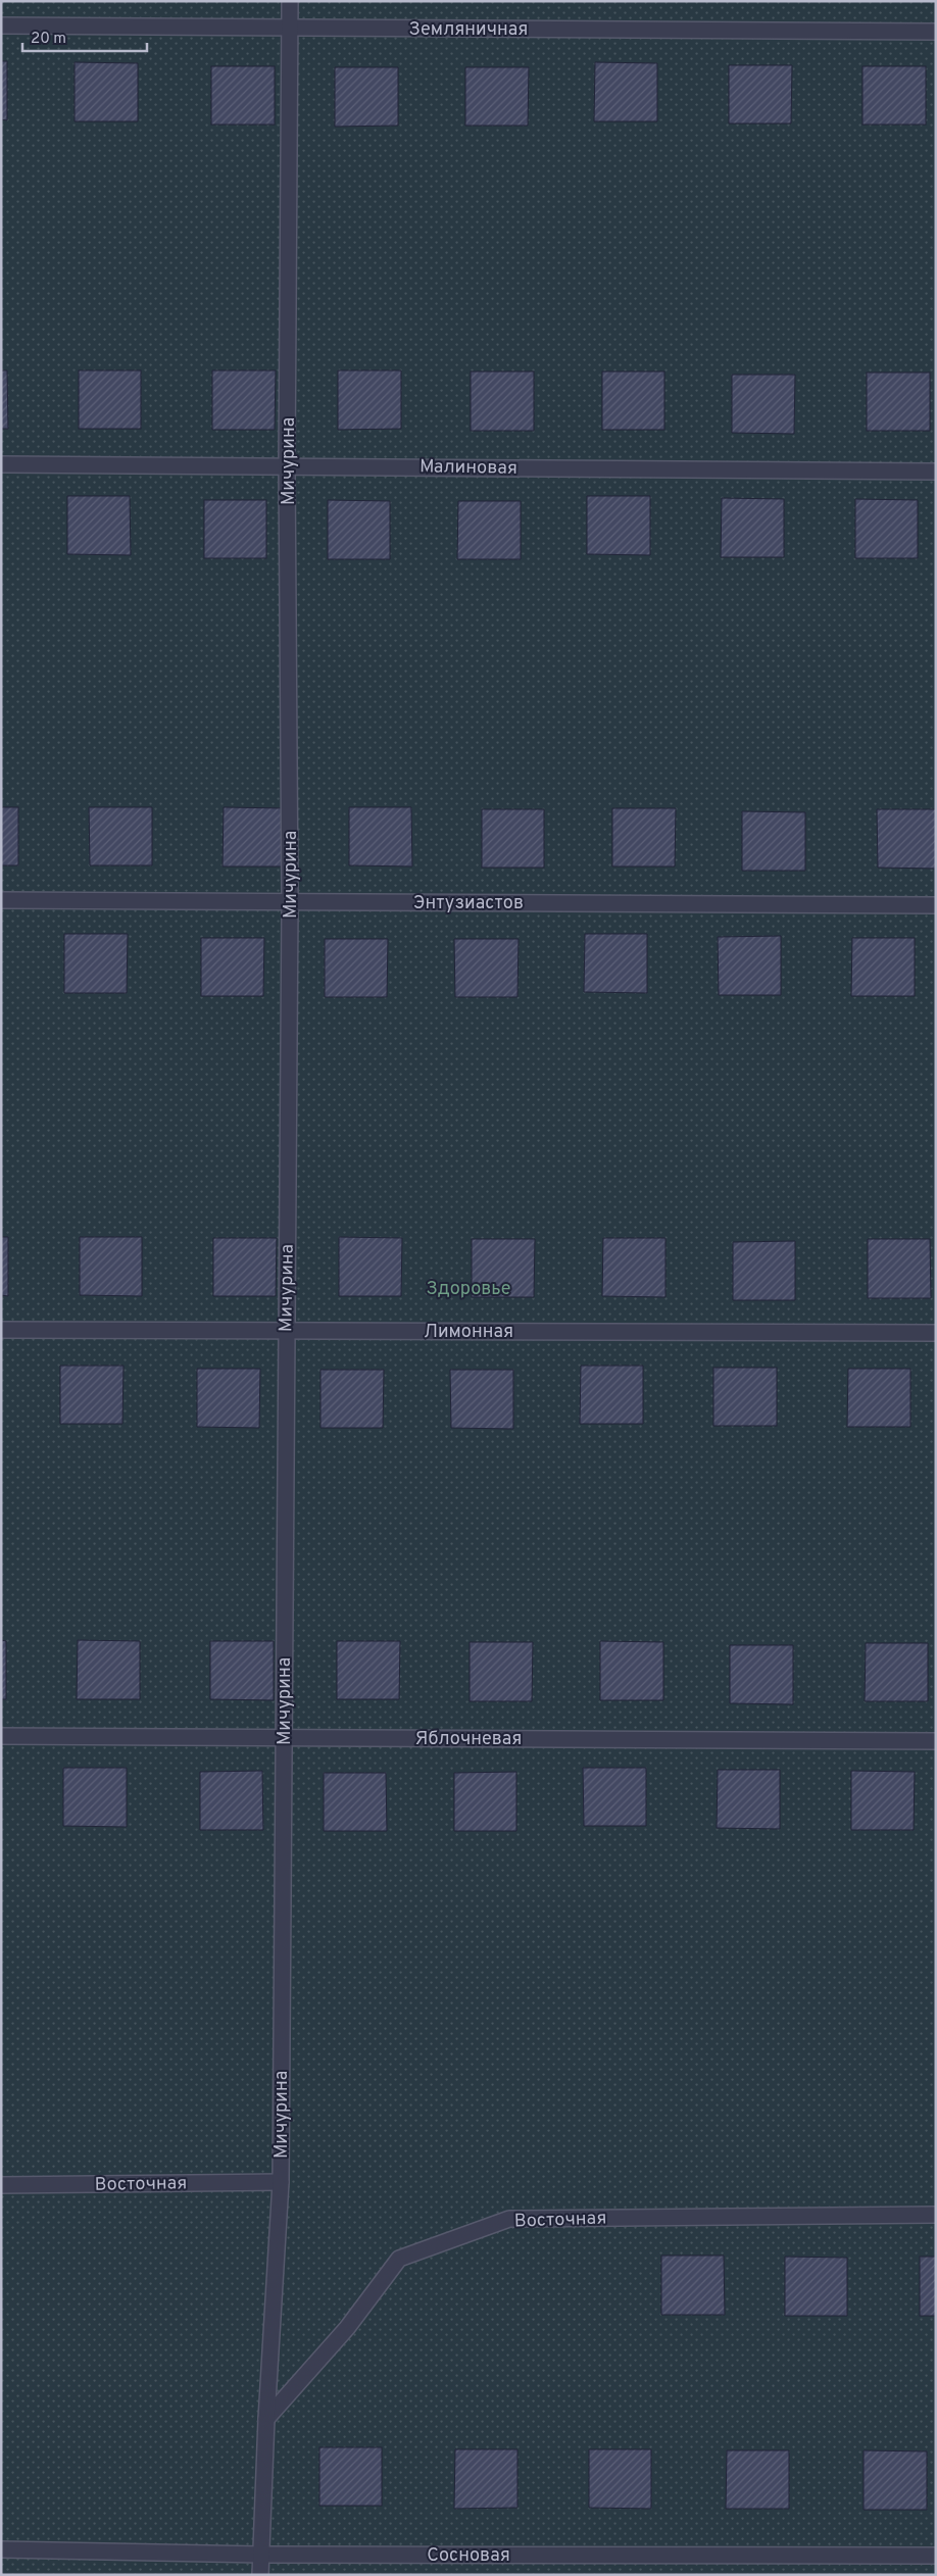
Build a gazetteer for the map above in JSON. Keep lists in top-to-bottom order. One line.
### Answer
{"streets":{"street":["Земляничная","Мичурина","Малиновая","Энтузиастов","Лимонная","Яблочневая","Восточная","Сосновая"]},"crossings":[["Земляничная","Мичурина"],["Мичурина","Малиновая"],["Мичурина","Энтузиастов"],["Мичурина","Лимонная"],["Мичурина","Яблочневая"],["Мичурина","Восточная"],["Мичурина","Сосновая"]],"parks":["Здоровье"],"scale_bar":"20 m"}
